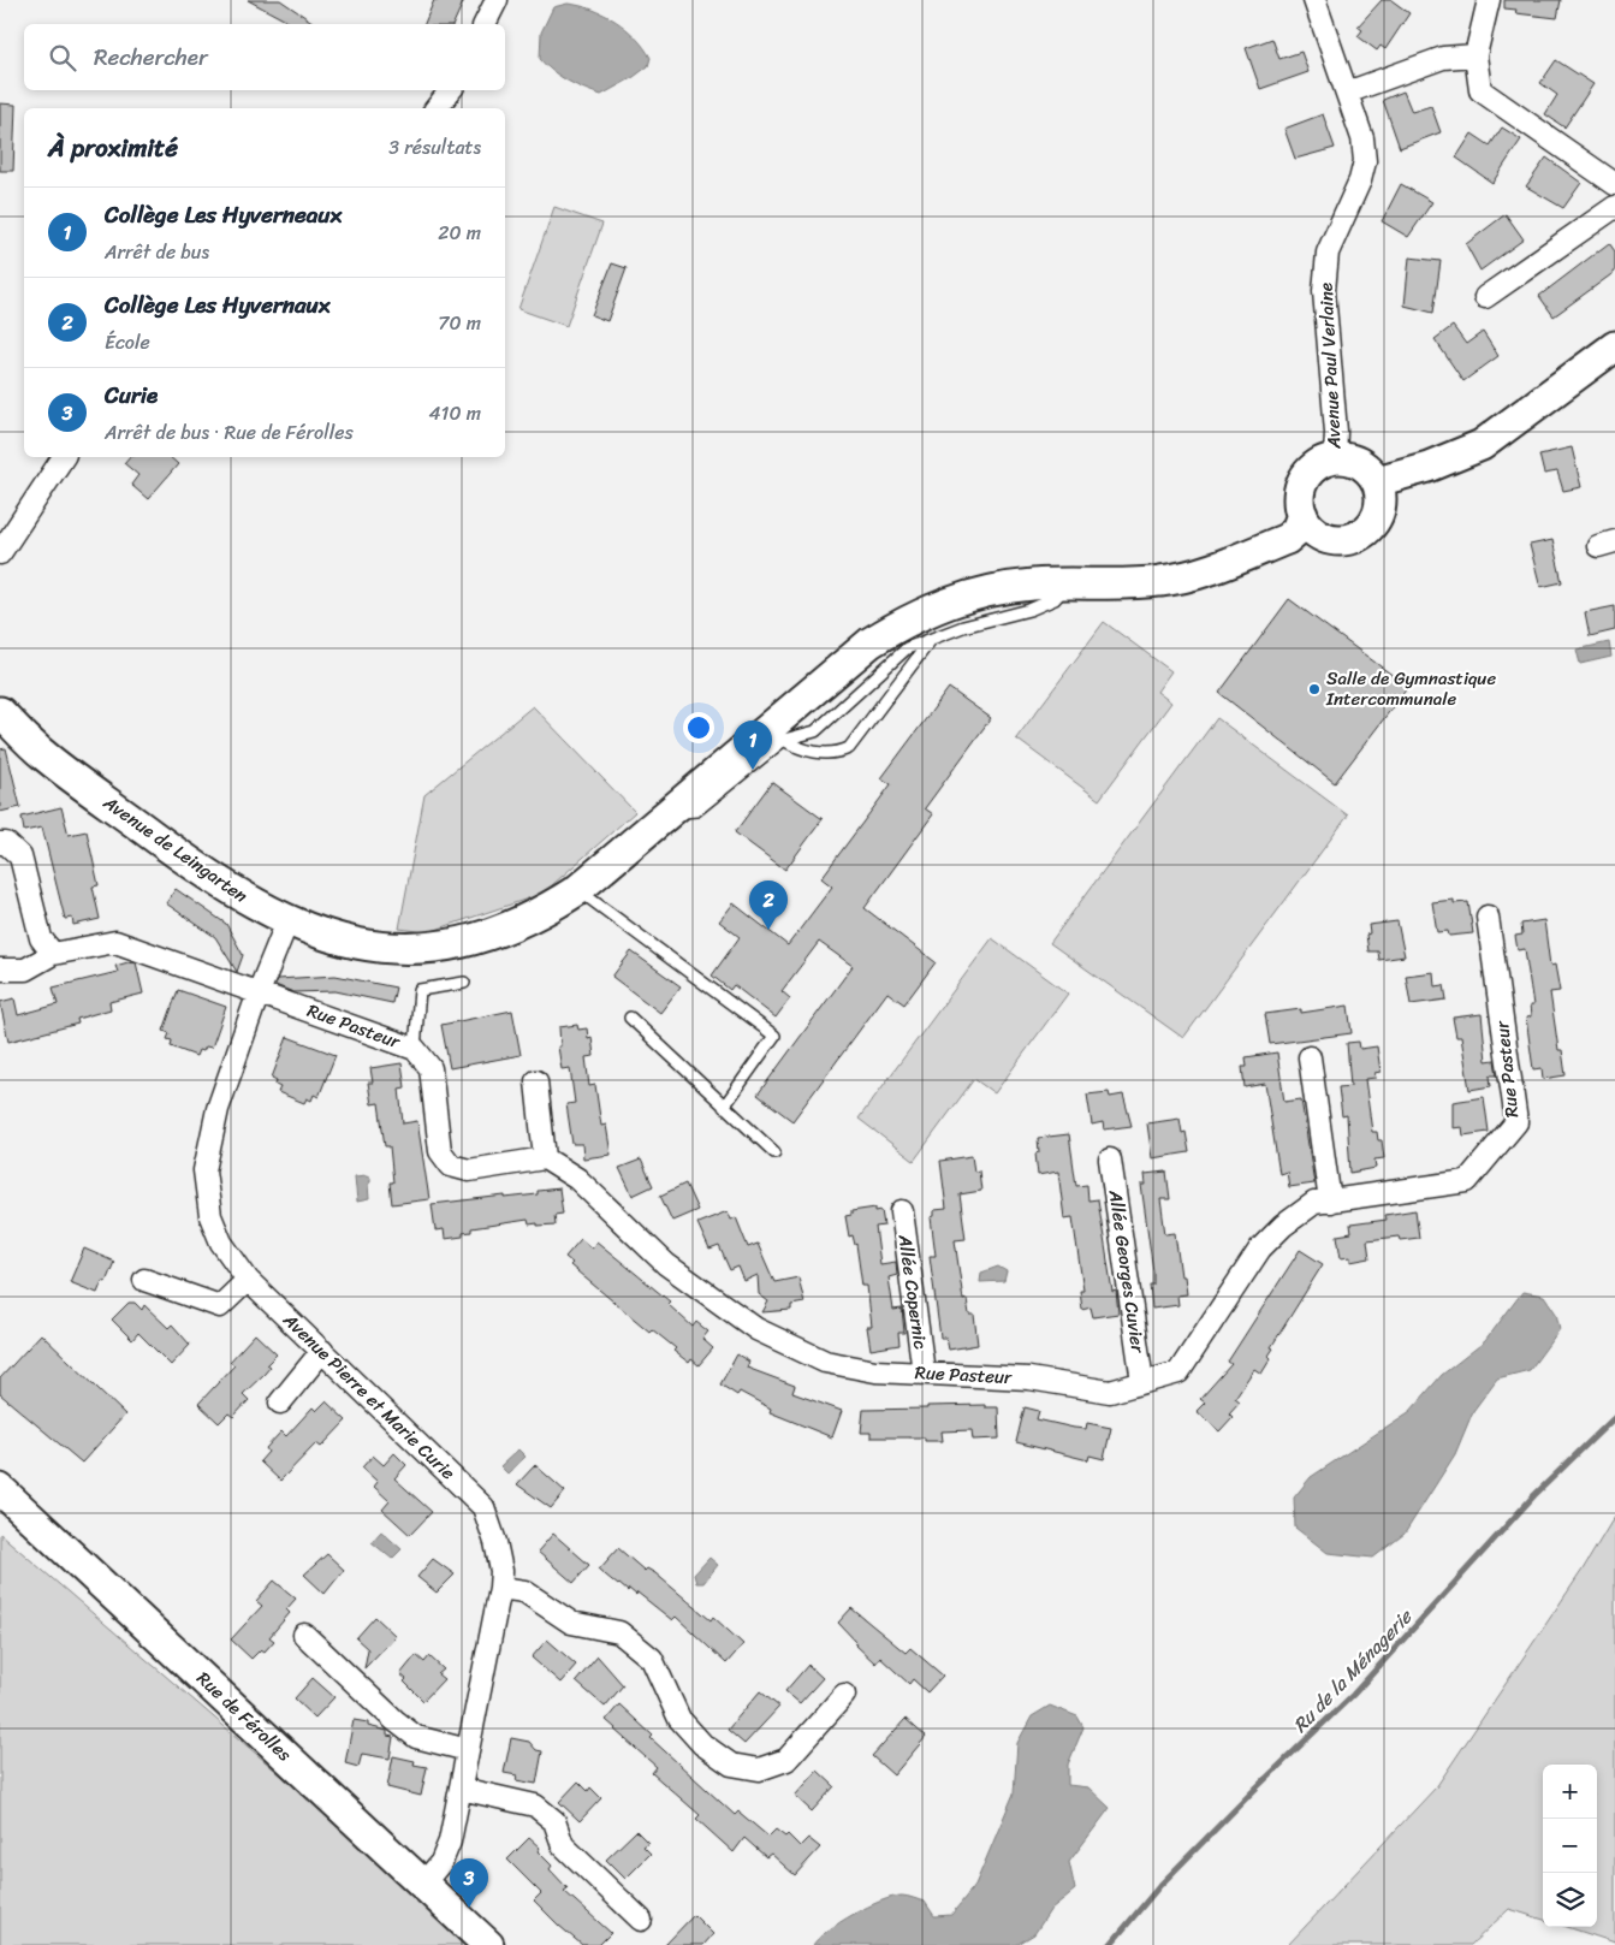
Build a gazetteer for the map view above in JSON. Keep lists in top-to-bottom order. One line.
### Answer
{"streets":{"street":["Avenue Paul Verlaine","Avenue de Leingarten","Rue Pasteur","Allée Georges Cuvier","Allée Copernic","Avenue Pierre et Marie Curie","Rue de Férolles"]},"crossings":[["Avenue Paul Verlaine","Avenue de Leingarten"],["Avenue de Leingarten","Avenue Pierre et Marie Curie"],["Rue Pasteur","Allée Georges Cuvier"],["Rue Pasteur","Allée Copernic"],["Rue Pasteur","Avenue Pierre et Marie Curie"],["Avenue Pierre et Marie Curie","Rue de Férolles"]],"water":["Ru de la Ménagerie"],"places":["Salle de Gymnastique Intercommunale"],"page":{"search":"Rechercher","heading":["À proximité","3 résultats"],"list":[{"mark":"1","name":"Collège Les Hyverneaux","note":"Arrêt de bus","value":"20 m"},{"mark":"2","name":"Collège Les Hyvernaux","note":"École","value":"70 m"},{"mark":"3","name":"Curie","note":"Arrêt de bus · Rue de Férolles","value":"410 m"}],"pins":["1","2","3"],"map_buttons":["+","−"]}}
